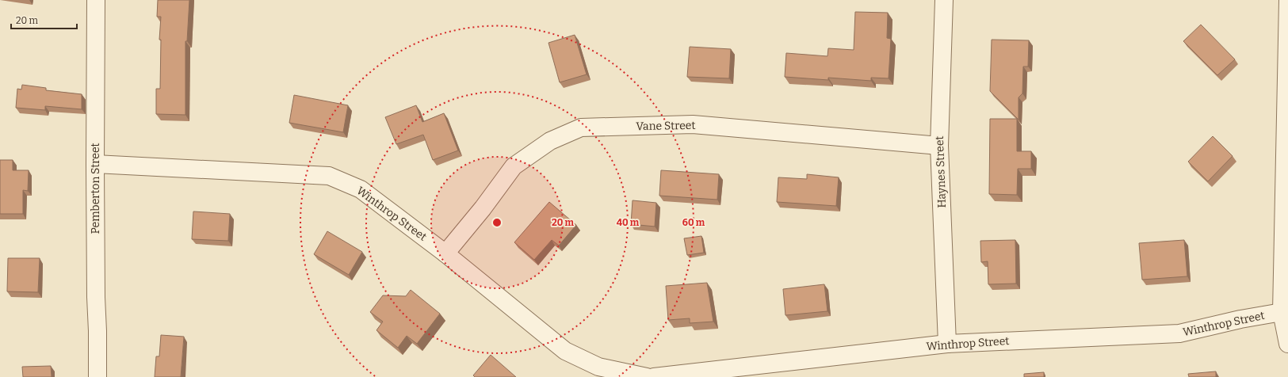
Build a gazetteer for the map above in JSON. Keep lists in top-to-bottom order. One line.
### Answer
{"streets":{"street":["Vane Street","Haynes Street","Pemberton Street","Winthrop Street"]},"crossings":[["Vane Street","Haynes Street"],["Vane Street","Winthrop Street"],["Haynes Street","Winthrop Street"],["Pemberton Street","Winthrop Street"]],"scale_bar":"20 m","rings":["20 m","40 m","60 m"]}
